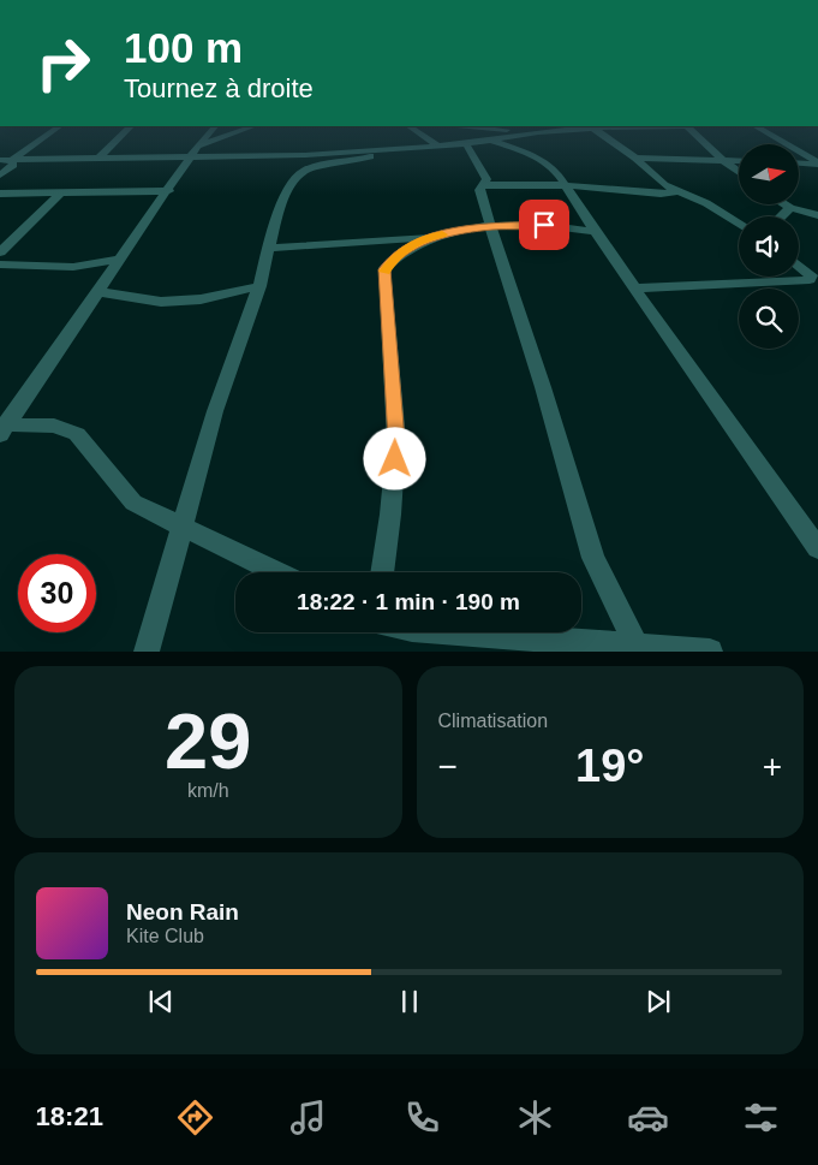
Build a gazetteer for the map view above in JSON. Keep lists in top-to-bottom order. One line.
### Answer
{"north":"right","page":{"turn":["100 m","Tournez à droite"],"limit":"30","trip":"18:22 · 1 min · 190 m","tile":[["29","km/h"],"Climatisation"],"heat":["−","19°","+"],"song":["Neon Rain","Kite Club"],"tabs":"18:21"}}
